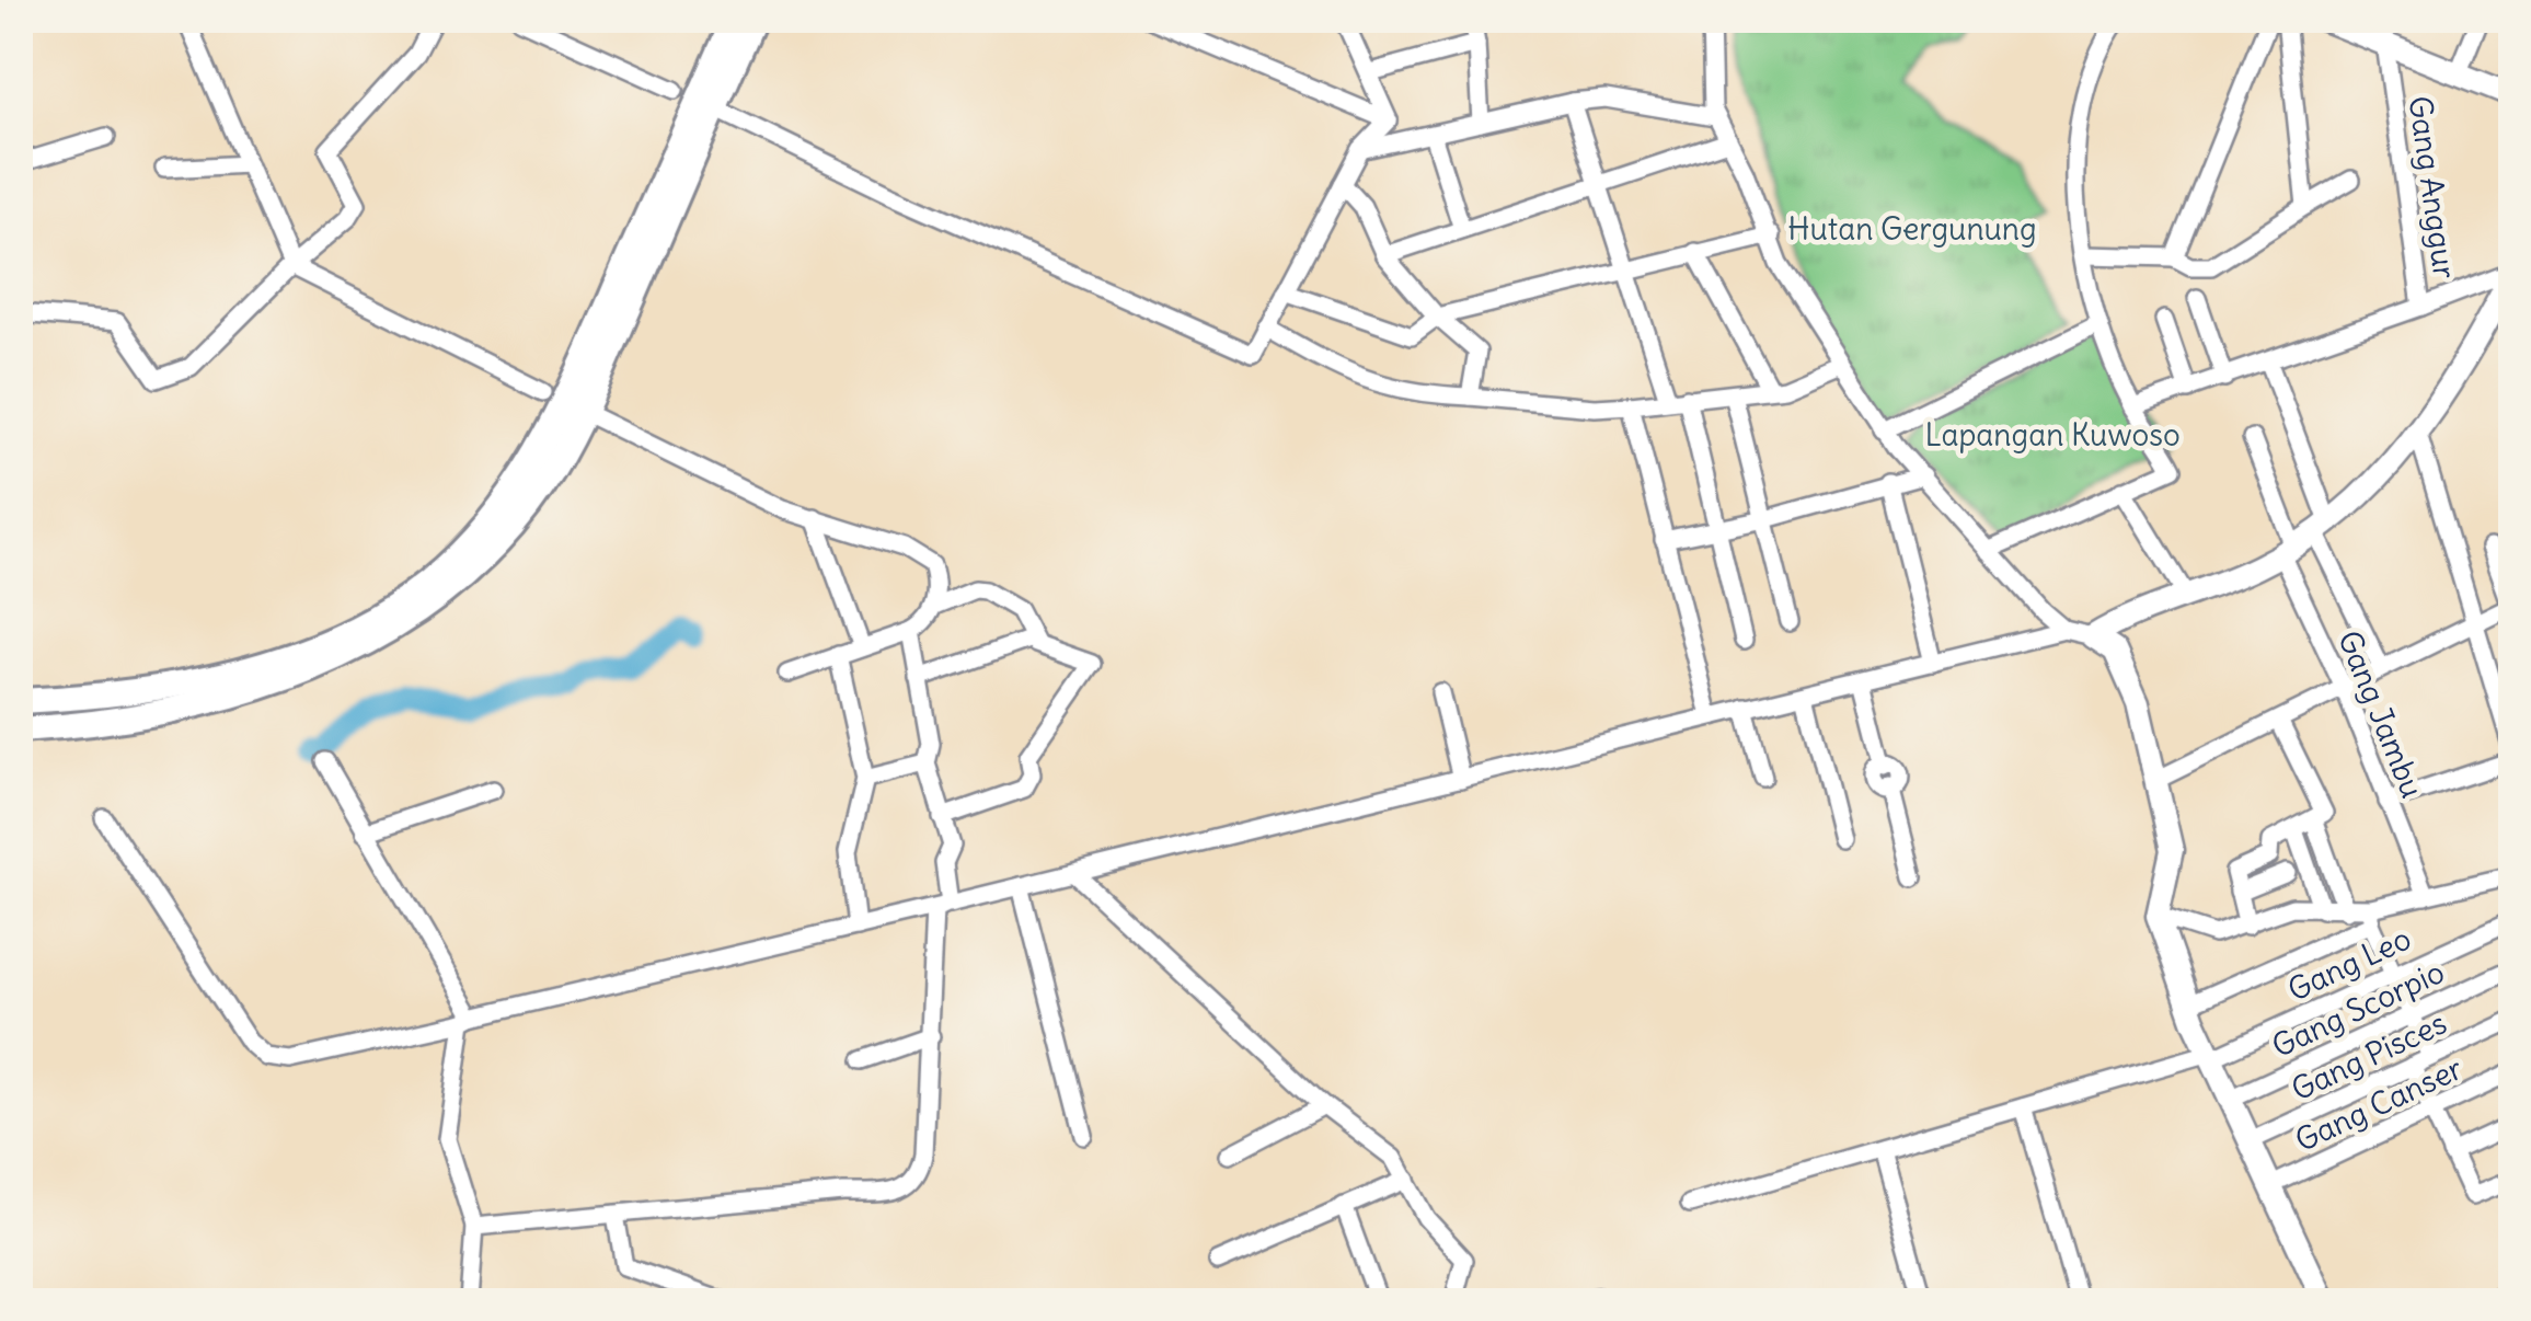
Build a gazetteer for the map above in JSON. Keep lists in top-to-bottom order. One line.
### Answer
{"streets":{"street":["Gang Anggur","Gang Jambu","Gang Leo","Gang Scorpio","Gang Pisces","Gang Canser"]},"parks":["Hutan Gergunung","Lapangan Kuwoso"]}
